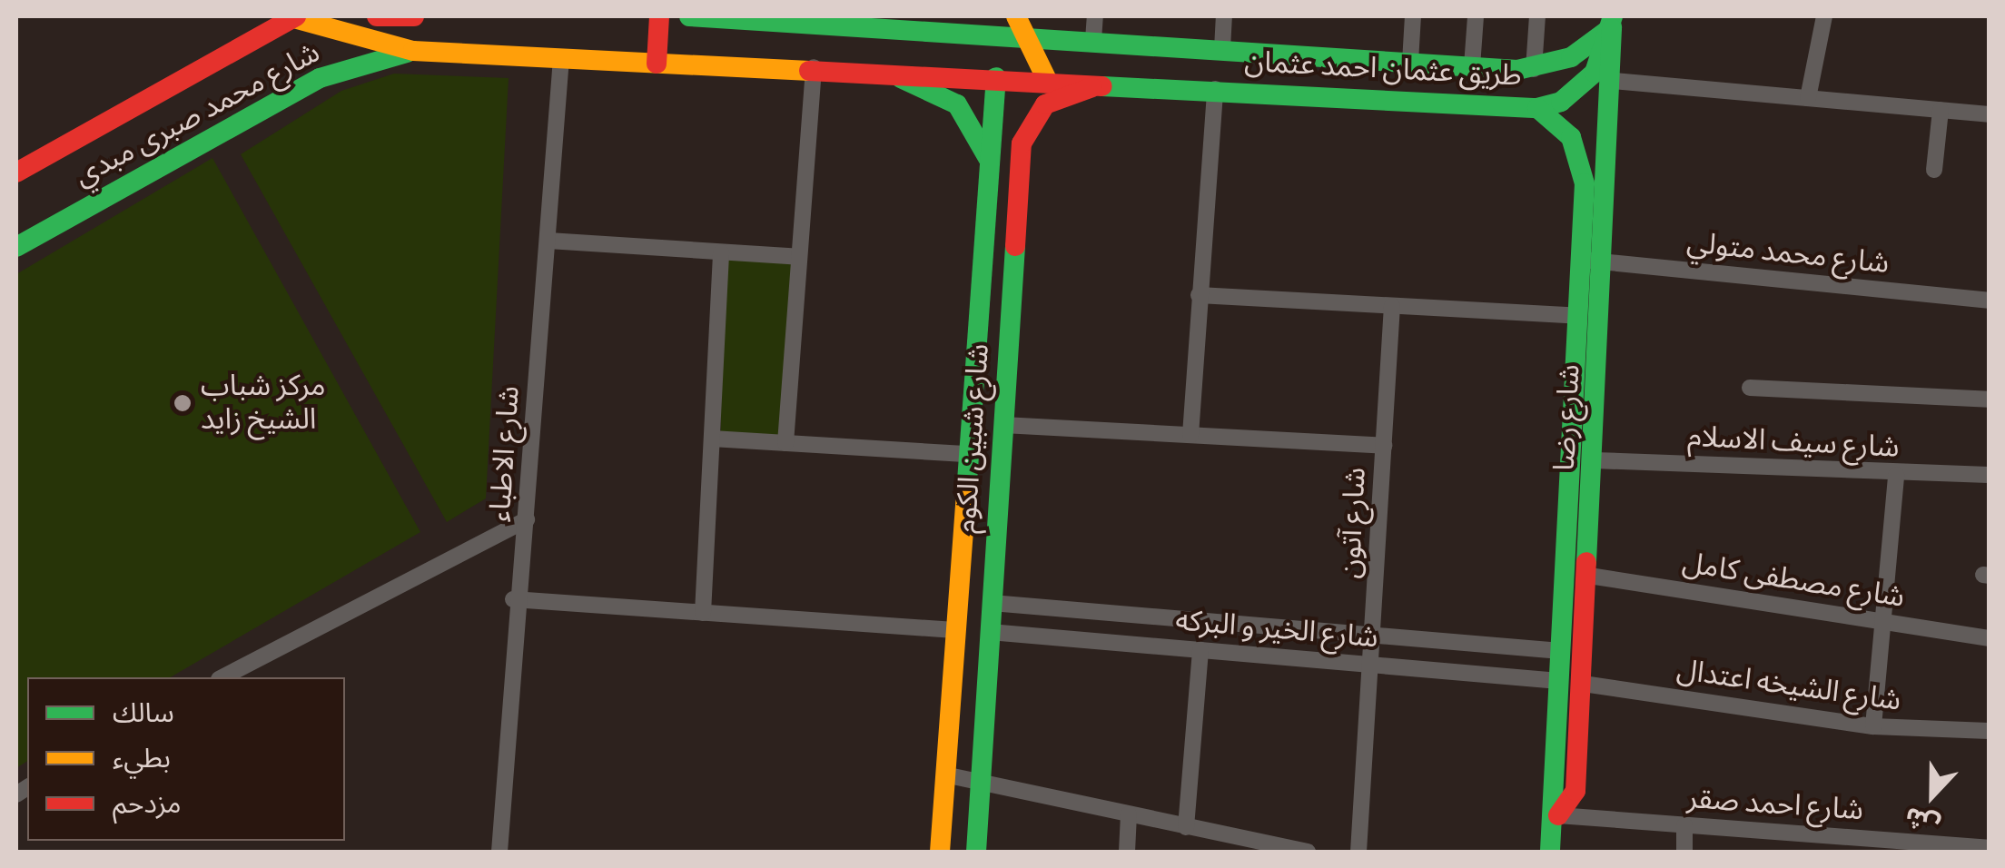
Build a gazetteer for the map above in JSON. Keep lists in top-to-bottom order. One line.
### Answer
{"streets":{"main road":["طريق عثمان احمد عثمان","شارع محمد صبرى مبدي","شارع رضا","شارع شبين الكوم"],"street":["شارع محمد متولي","شارع سيف الاسلام","شارع الاطباء","شارع آتون","شارع مصطفى كامل","شارع الخير و البركه","شارع الشيخه اعتدال","شارع احمد صقر"]},"crossings":[["طريق عثمان احمد عثمان","شارع محمد صبرى مبدي"],["طريق عثمان احمد عثمان","شارع رضا"],["طريق عثمان احمد عثمان","شارع شبين الكوم"],["طريق عثمان احمد عثمان","شارع الاطباء"],["شارع محمد متولي","شارع رضا"],["شارع رضا","شارع سيف الاسلام"],["شارع رضا","شارع مصطفى كامل"],["شارع رضا","شارع الخير و البركه"],["شارع رضا","شارع الشيخه اعتدال"],["شارع رضا","شارع احمد صقر"],["شارع شبين الكوم","شارع الخير و البركه"],["شارع آتون","شارع الخير و البركه"]],"places":["مركز شباب الشيخ زايد"],"legend":["سالك","بطيء","مزدحم"],"north":"bottom"}
